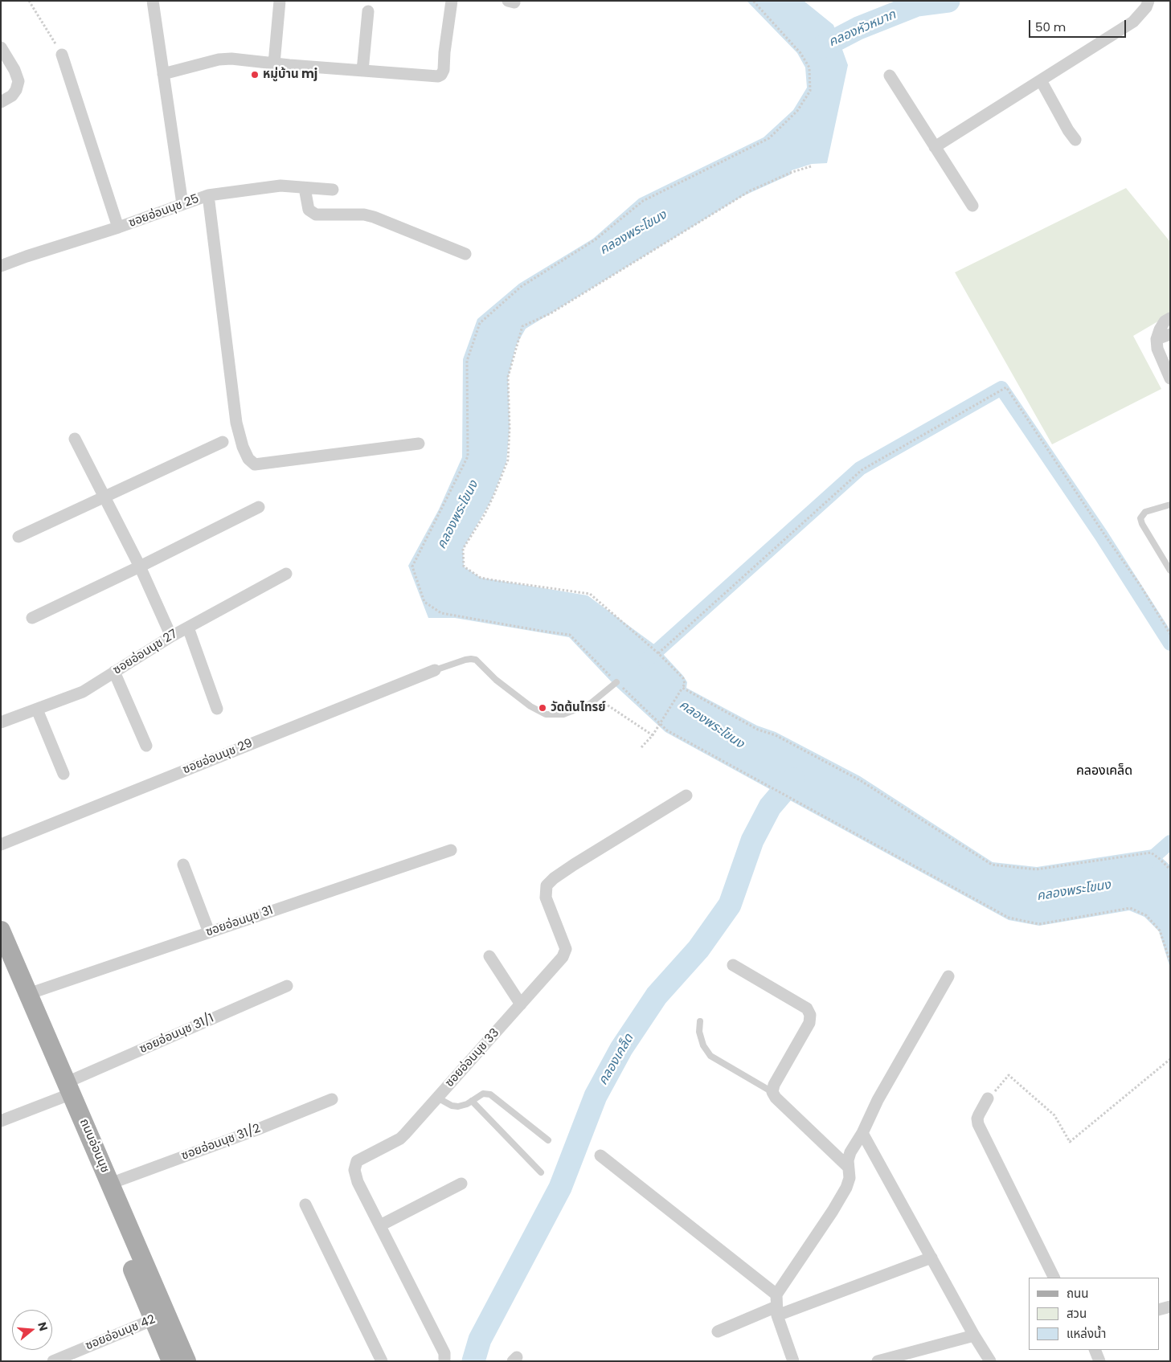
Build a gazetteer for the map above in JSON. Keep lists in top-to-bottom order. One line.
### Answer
{"streets":{"main road":["ถนนอ่อนนุช"],"street":["ซอยอ่อนนุช 25","ซอยอ่อนนุช 27","ซอยอ่อนนุช 29","ซอยอ่อนนุช 31","ซอยอ่อนนุช 31/1","ซอยอ่อนนุช 33","ซอยอ่อนนุช 31/2","ซอยอ่อนนุช 42"]},"crossings":[["ซอยอ่อนนุช 31","ถนนอ่อนนุช"],["ซอยอ่อนนุช 31/1","ถนนอ่อนนุช"],["ซอยอ่อนนุช 31/2","ถนนอ่อนนุช"],["ถนนอ่อนนุช","ซอยอ่อนนุช 42"]],"districts":["คลองเคล็ด"],"water":["คลองหัวหมาก","คลองพระโขนง","คลองเคล็ด"],"places":["หมู่บ้าน mj","วัดต้นไทรย์"],"legend":["ถนน","สวน","แหล่งน้ำ"],"scale_bar":"50 m","north":"right"}
